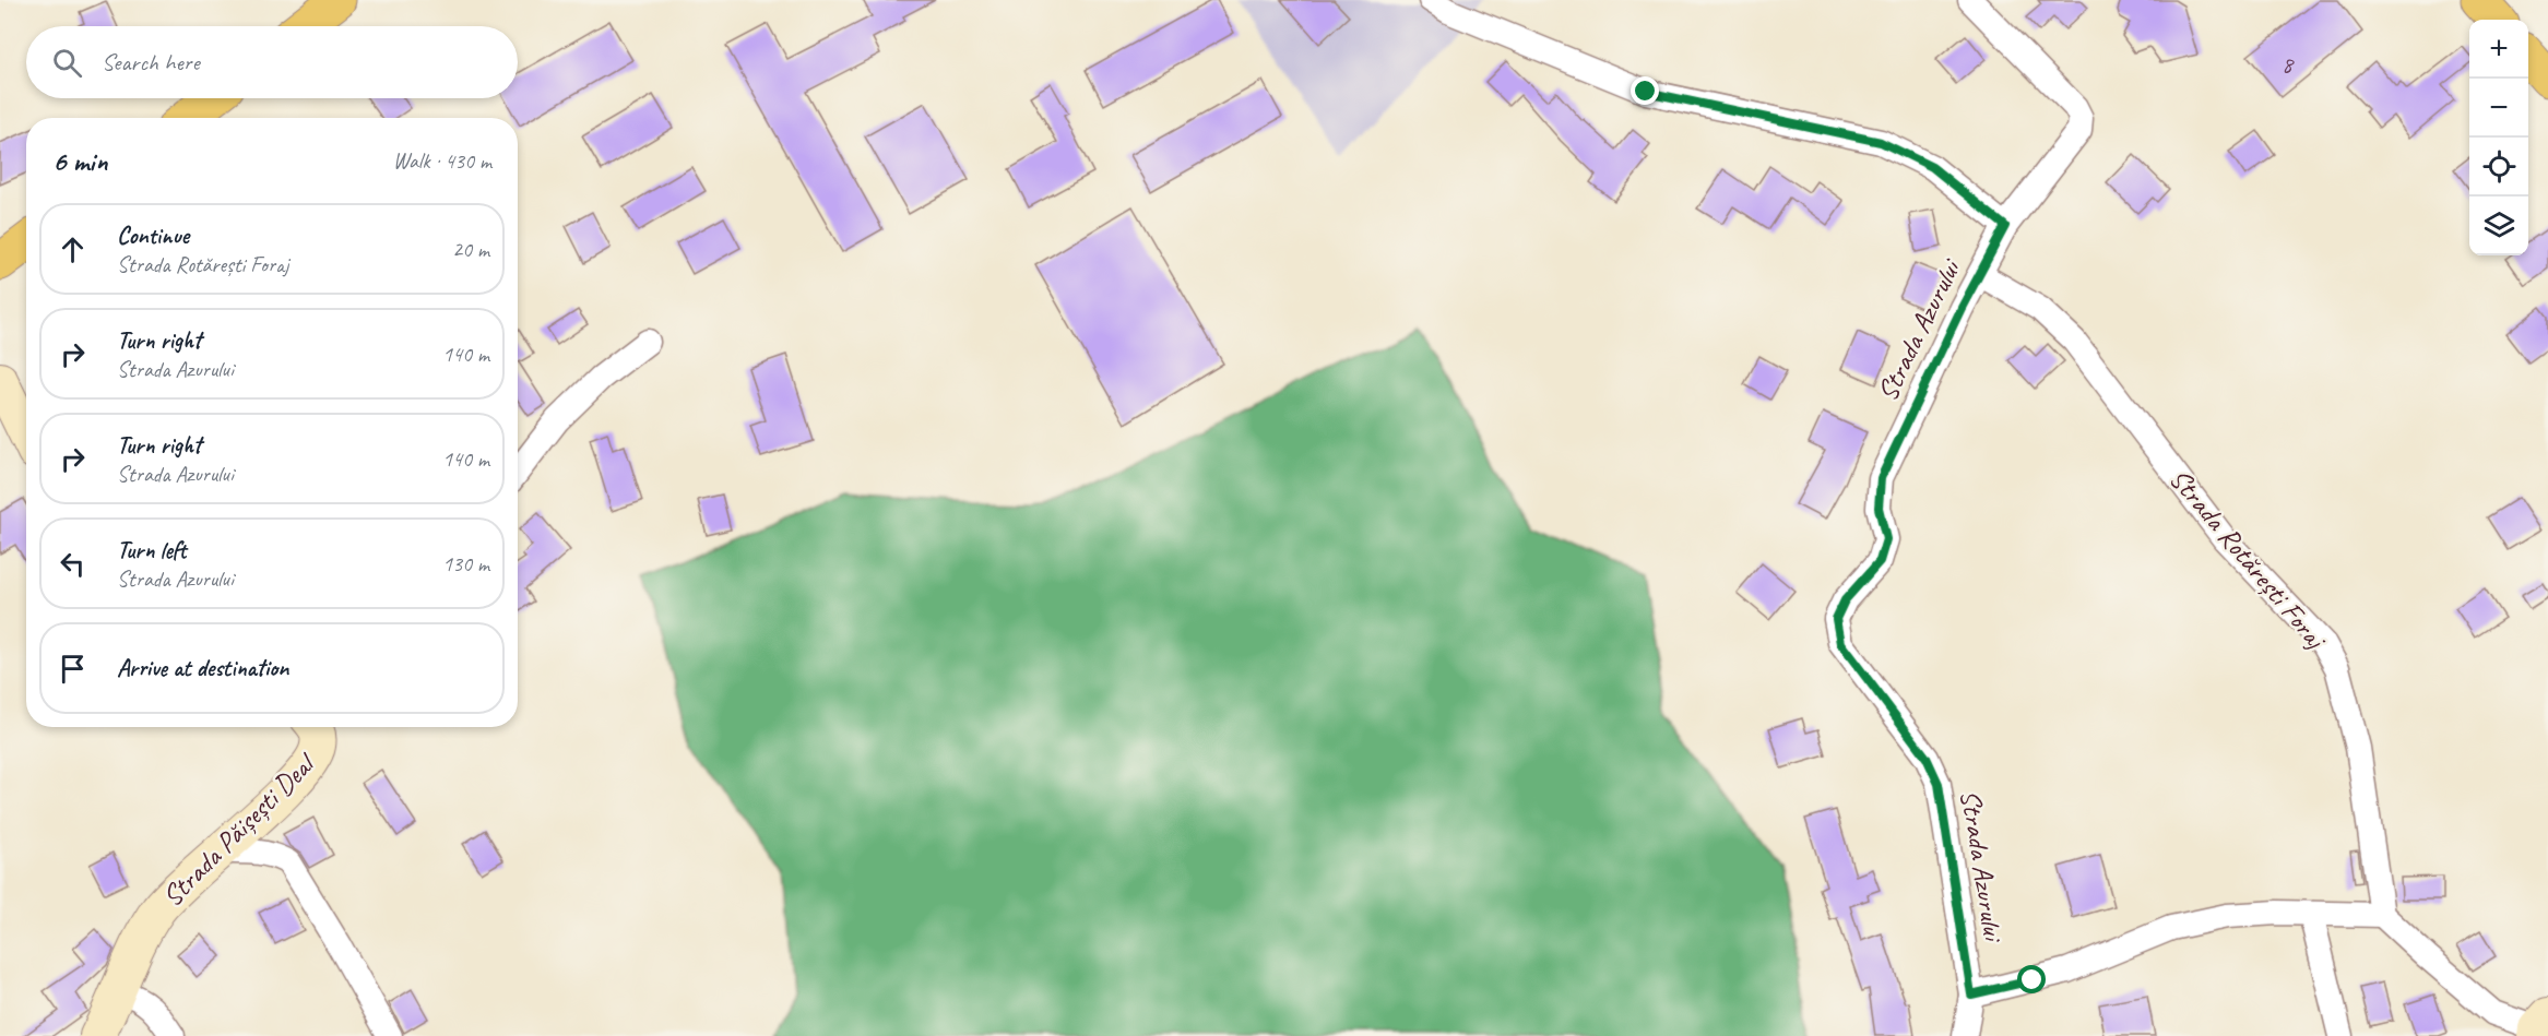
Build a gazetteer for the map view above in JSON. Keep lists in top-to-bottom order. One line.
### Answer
{"streets":{"street":["Strada Azurului","Strada Rotărești Foraj","Strada Păișești Deal"]},"crossings":[["Strada Azurului","Strada Rotărești Foraj"]],"house_numbers":["8"],"page":{"map_buttons":["+","−"],"search":"Search here","heading":["6 min","Walk · 430 m"],"list":[["Continue","Strada Rotărești Foraj","20 m"],["Turn right","Strada Azurului","140 m"],["Turn right","Strada Azurului","140 m"],["Turn left","Strada Azurului","130 m"],"Arrive at destination"]}}
